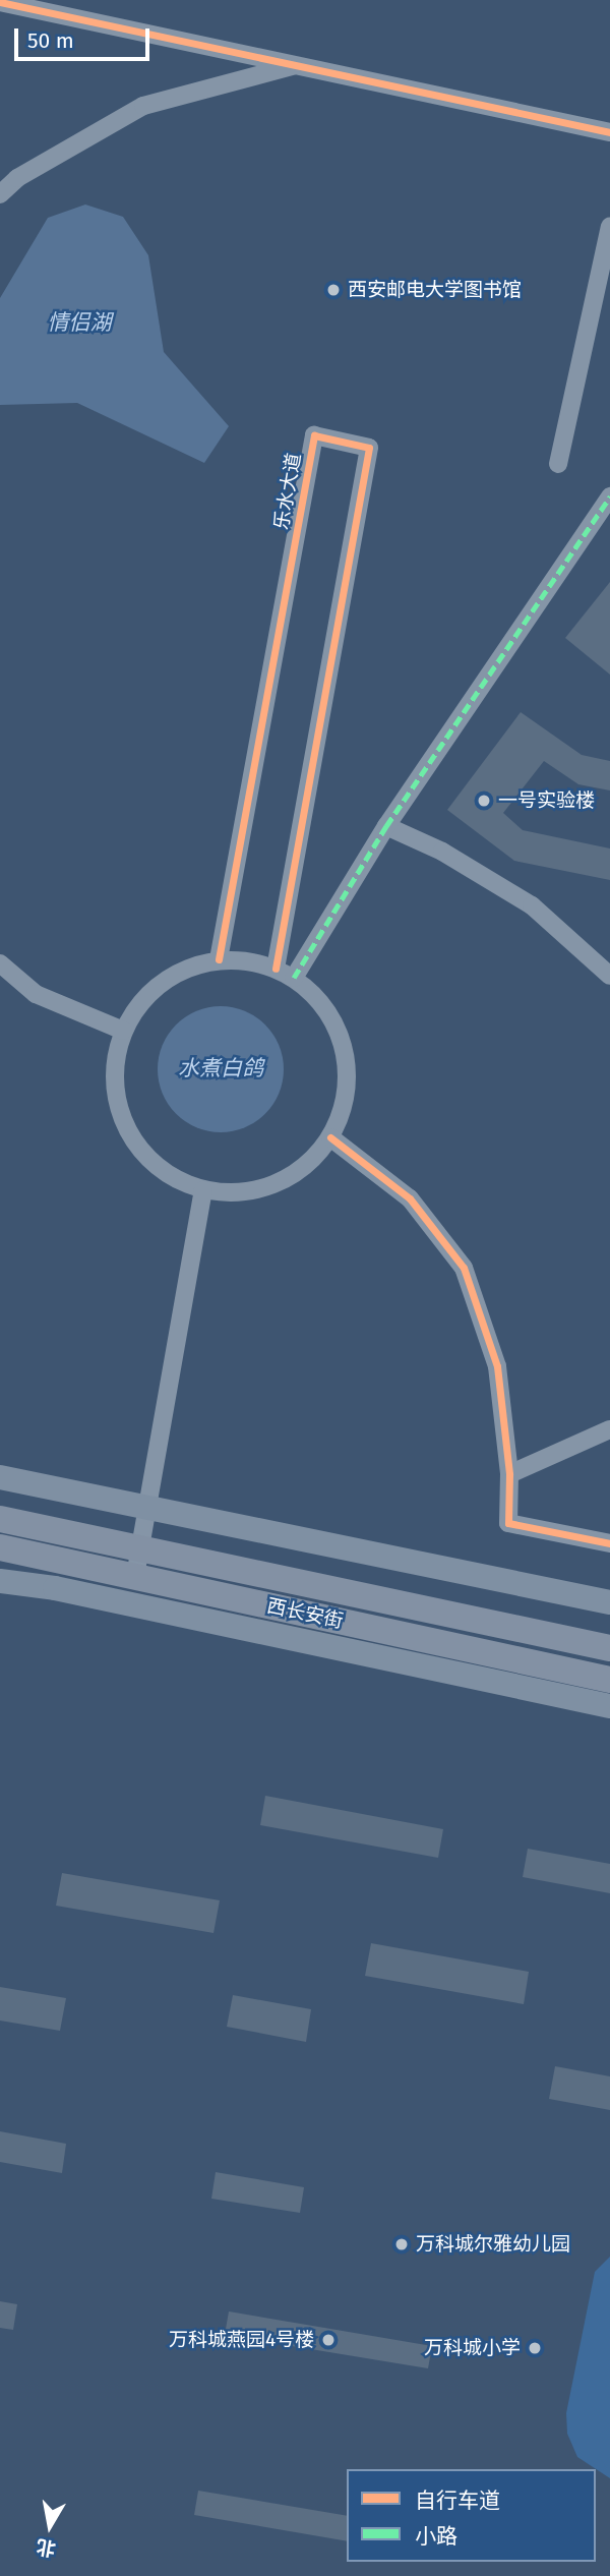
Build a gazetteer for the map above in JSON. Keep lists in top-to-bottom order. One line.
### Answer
{"streets":{"main road":["西长安街"],"street":["乐水大道"]},"water":["情侣湖","水煮白鸽"],"places":["西安邮电大学图书馆","一号实验楼","万科城尔雅幼儿园","万科城燕园4号楼","万科城小学"],"legend":["自行车道","小路"],"scale_bar":"50 m","north":"bottom"}
